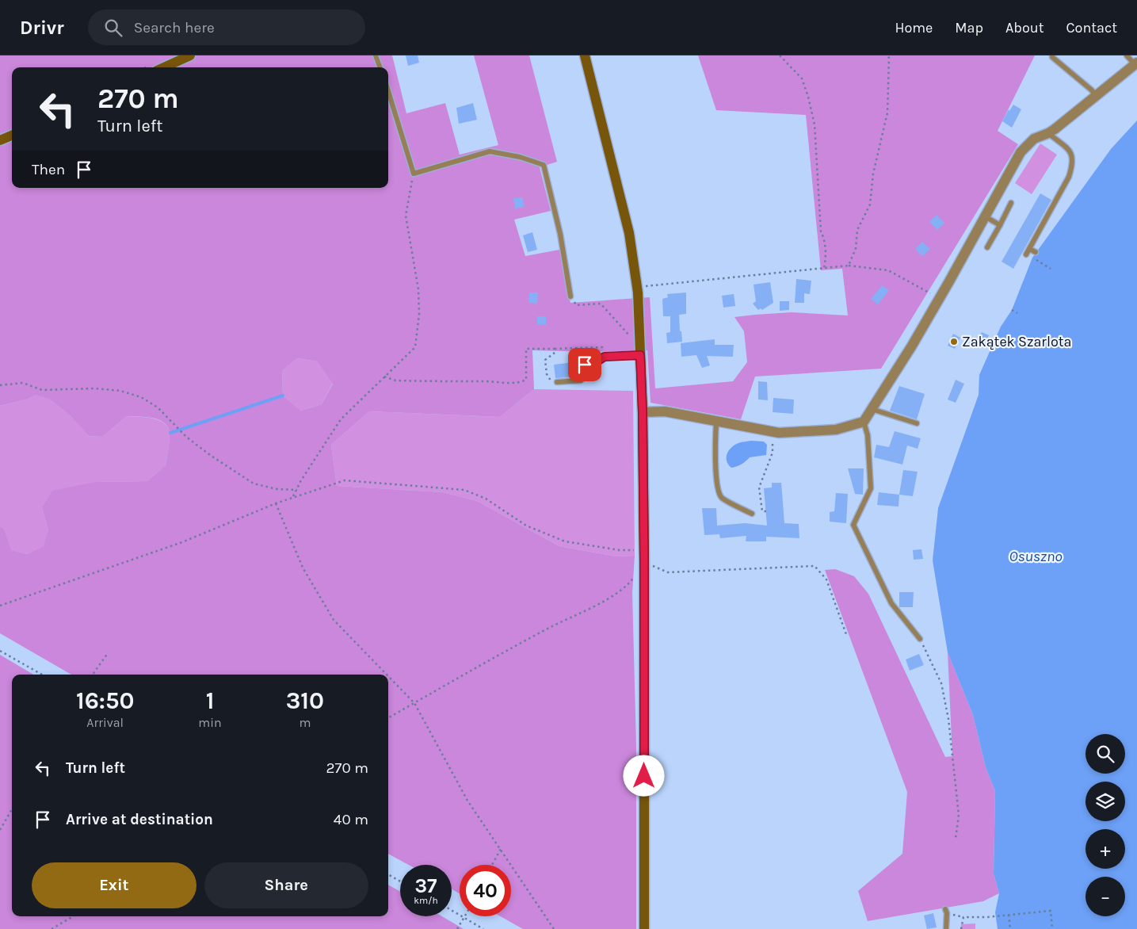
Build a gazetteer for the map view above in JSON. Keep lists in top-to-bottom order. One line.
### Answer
{"water":["Osuszno"],"places":["Zakątek Szarlota"],"page":{"header":"Drivr","search":"Search here","nav":["Home","Map","About","Contact"],"turn":["270 m","Turn left"],"then":"Then","eta":["16:50","Arrival","1","min","310","m"],"map_buttons":["+","−"],"list":[{"name":"Turn left","value":"270 m"},{"name":"Arrive at destination","value":"40 m"}],"buttons":["Exit","Share"],"speed":"37 km/h","limit":"40"}}
